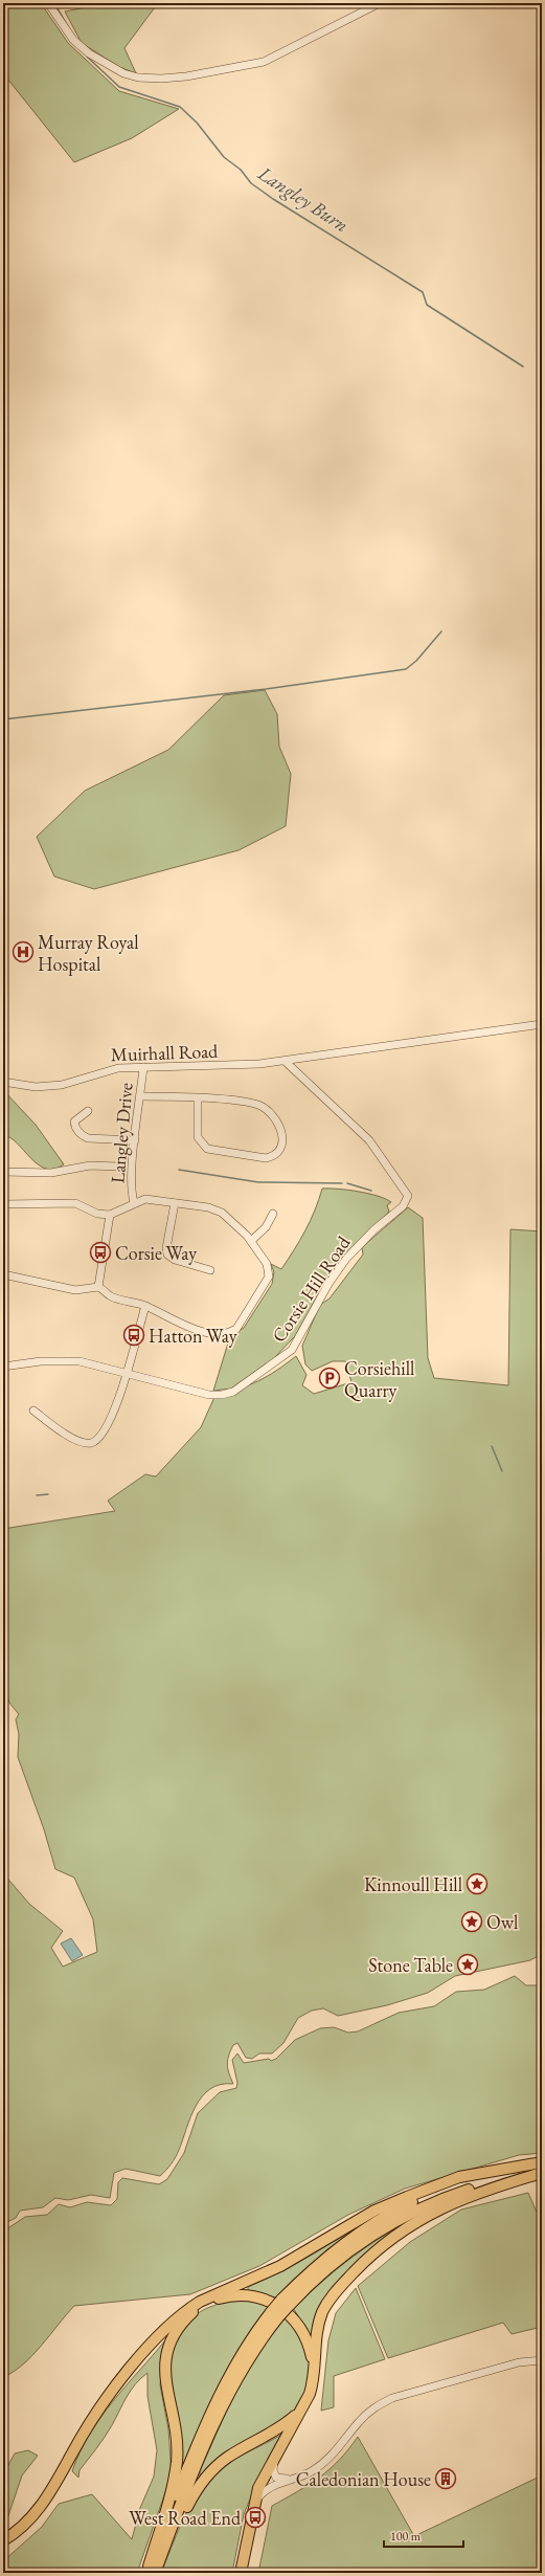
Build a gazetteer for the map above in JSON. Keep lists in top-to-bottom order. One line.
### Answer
{"streets":{"street":["Muirhall Road","Langley Drive","Corsie Hill Road"]},"crossings":[["Muirhall Road","Langley Drive"],["Muirhall Road","Corsie Hill Road"]],"water":["Langley Burn"],"places":{"hospital":["Murray Royal Hospital"],"bus stop":["Corsie Way","Hatton Way","West Road End"],"parking":["Corsiehill Quarry"],"place":["Kinnoull Hill","Owl","Stone Table"],"building":["Caledonian House"]},"scale_bar":"100 m"}
